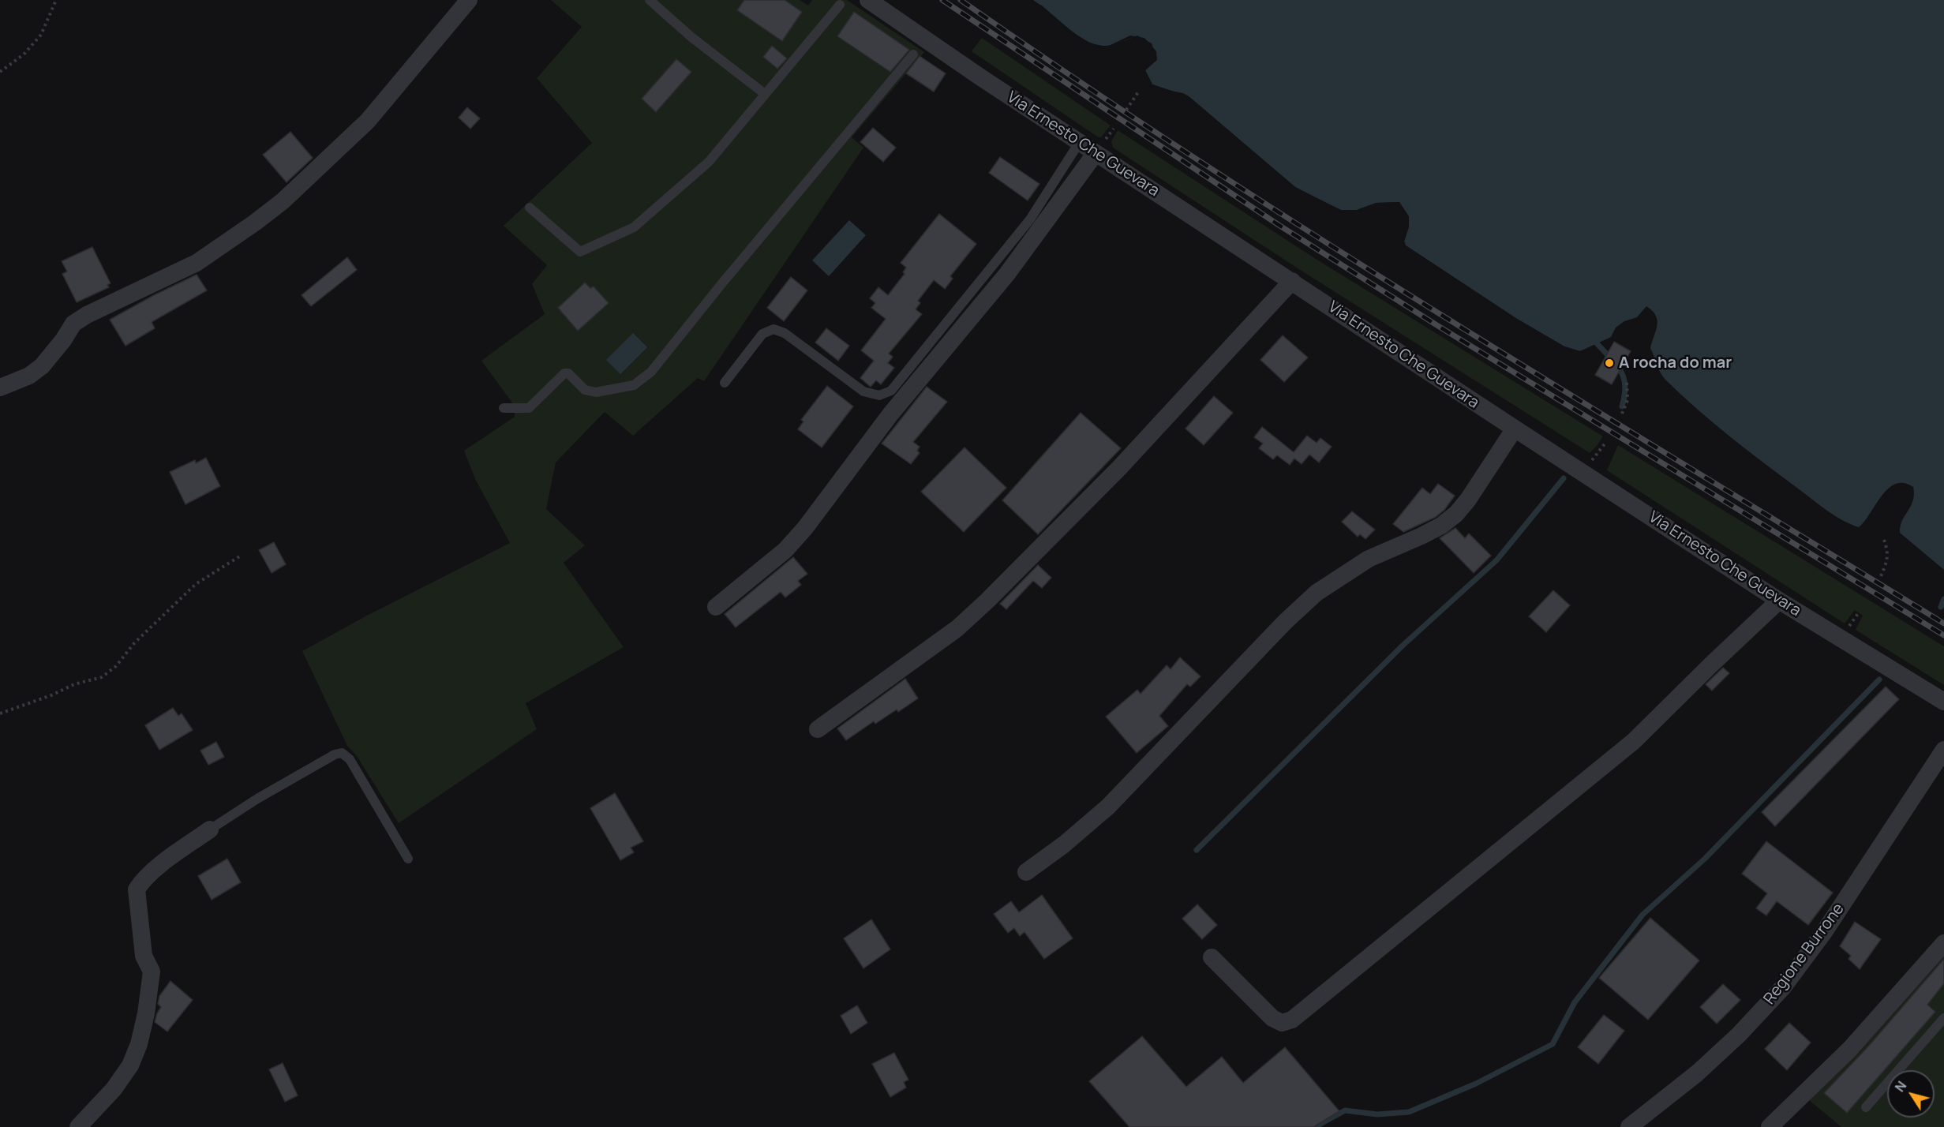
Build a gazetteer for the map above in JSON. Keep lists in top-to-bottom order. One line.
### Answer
{"streets":{"street":["Via Ernesto Che Guevara","Regione Burrone"]},"places":["A rocha do mar"],"north":"top left"}
